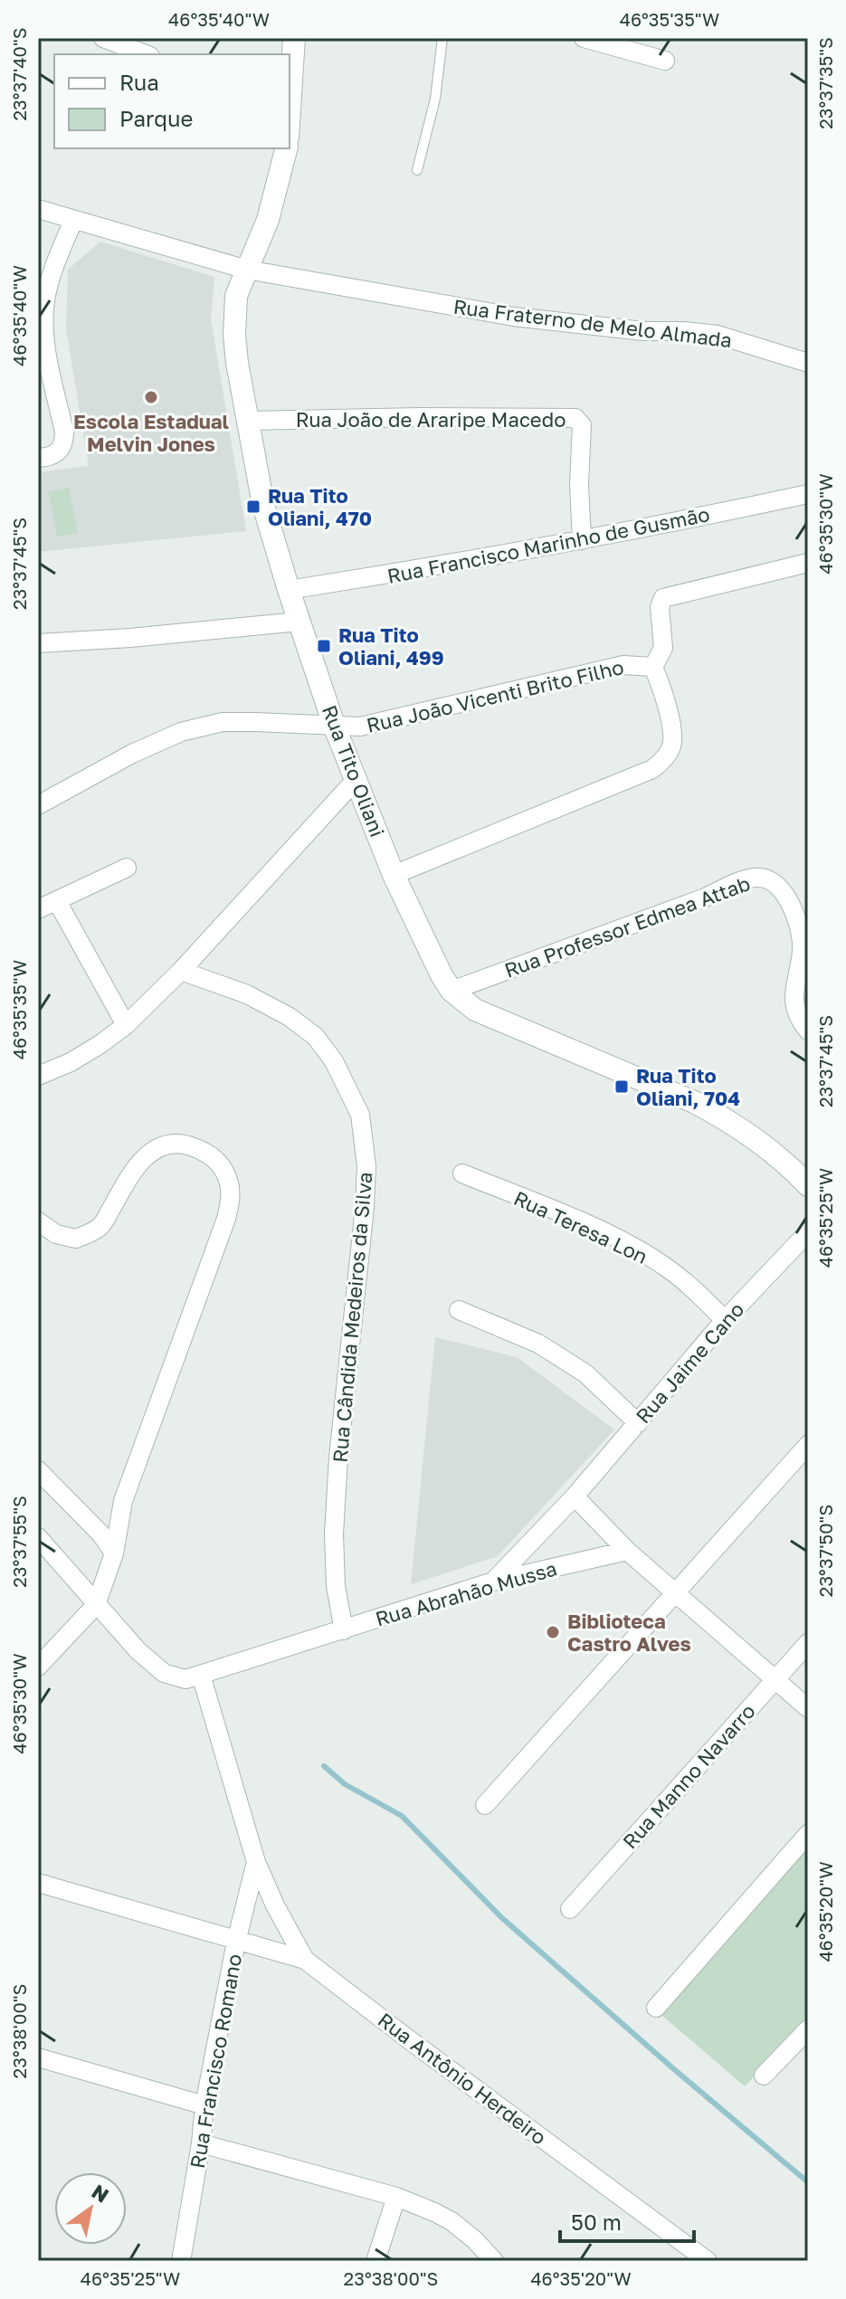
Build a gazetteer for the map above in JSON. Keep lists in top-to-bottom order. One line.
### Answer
{"streets":{"street":["Rua Fraterno de Melo Almada","Rua João de Araripe Macedo","Rua Francisco Marinho de Gusmão","Rua João Vicenti Brito Filho","Rua Tito Oliani","Rua Professor Edmea Attab","Rua Teresa Lon","Rua Cândida Medeiros da Silva","Rua Jaime Cano","Rua Abrahão Mussa","Rua Manno Navarro","Rua Francisco Romano","Rua Antônio Herdeiro"]},"crossings":[["Rua Fraterno de Melo Almada","Rua Tito Oliani"],["Rua João de Araripe Macedo","Rua Francisco Marinho de Gusmão"],["Rua João de Araripe Macedo","Rua Tito Oliani"],["Rua Francisco Marinho de Gusmão","Rua Tito Oliani"],["Rua João Vicenti Brito Filho","Rua Tito Oliani"],["Rua Tito Oliani","Rua Professor Edmea Attab"],["Rua Teresa Lon","Rua Jaime Cano"],["Rua Cândida Medeiros da Silva","Rua Abrahão Mussa"],["Rua Jaime Cano","Rua Abrahão Mussa"],["Rua Abrahão Mussa","Rua Antônio Herdeiro"],["Rua Francisco Romano","Rua Antônio Herdeiro"]],"places":{"other":["Escola Estadual Melvin Jones","Biblioteca Castro Alves"],"transit":["Rua Tito Oliani, 470","Rua Tito Oliani, 499","Rua Tito Oliani, 704"]},"legend":["Rua","Parque"],"scale_bar":"50 m","north":"top right","coordinates":["46°35'40\"W","46°35'35\"W","23°37'40\"S","23°37'35\"S","46°35'30\"W","23°37'45\"S","46°35'25\"W","23°37'55\"S","23°37'50\"S","46°35'20\"W","23°38'00\"S"]}
